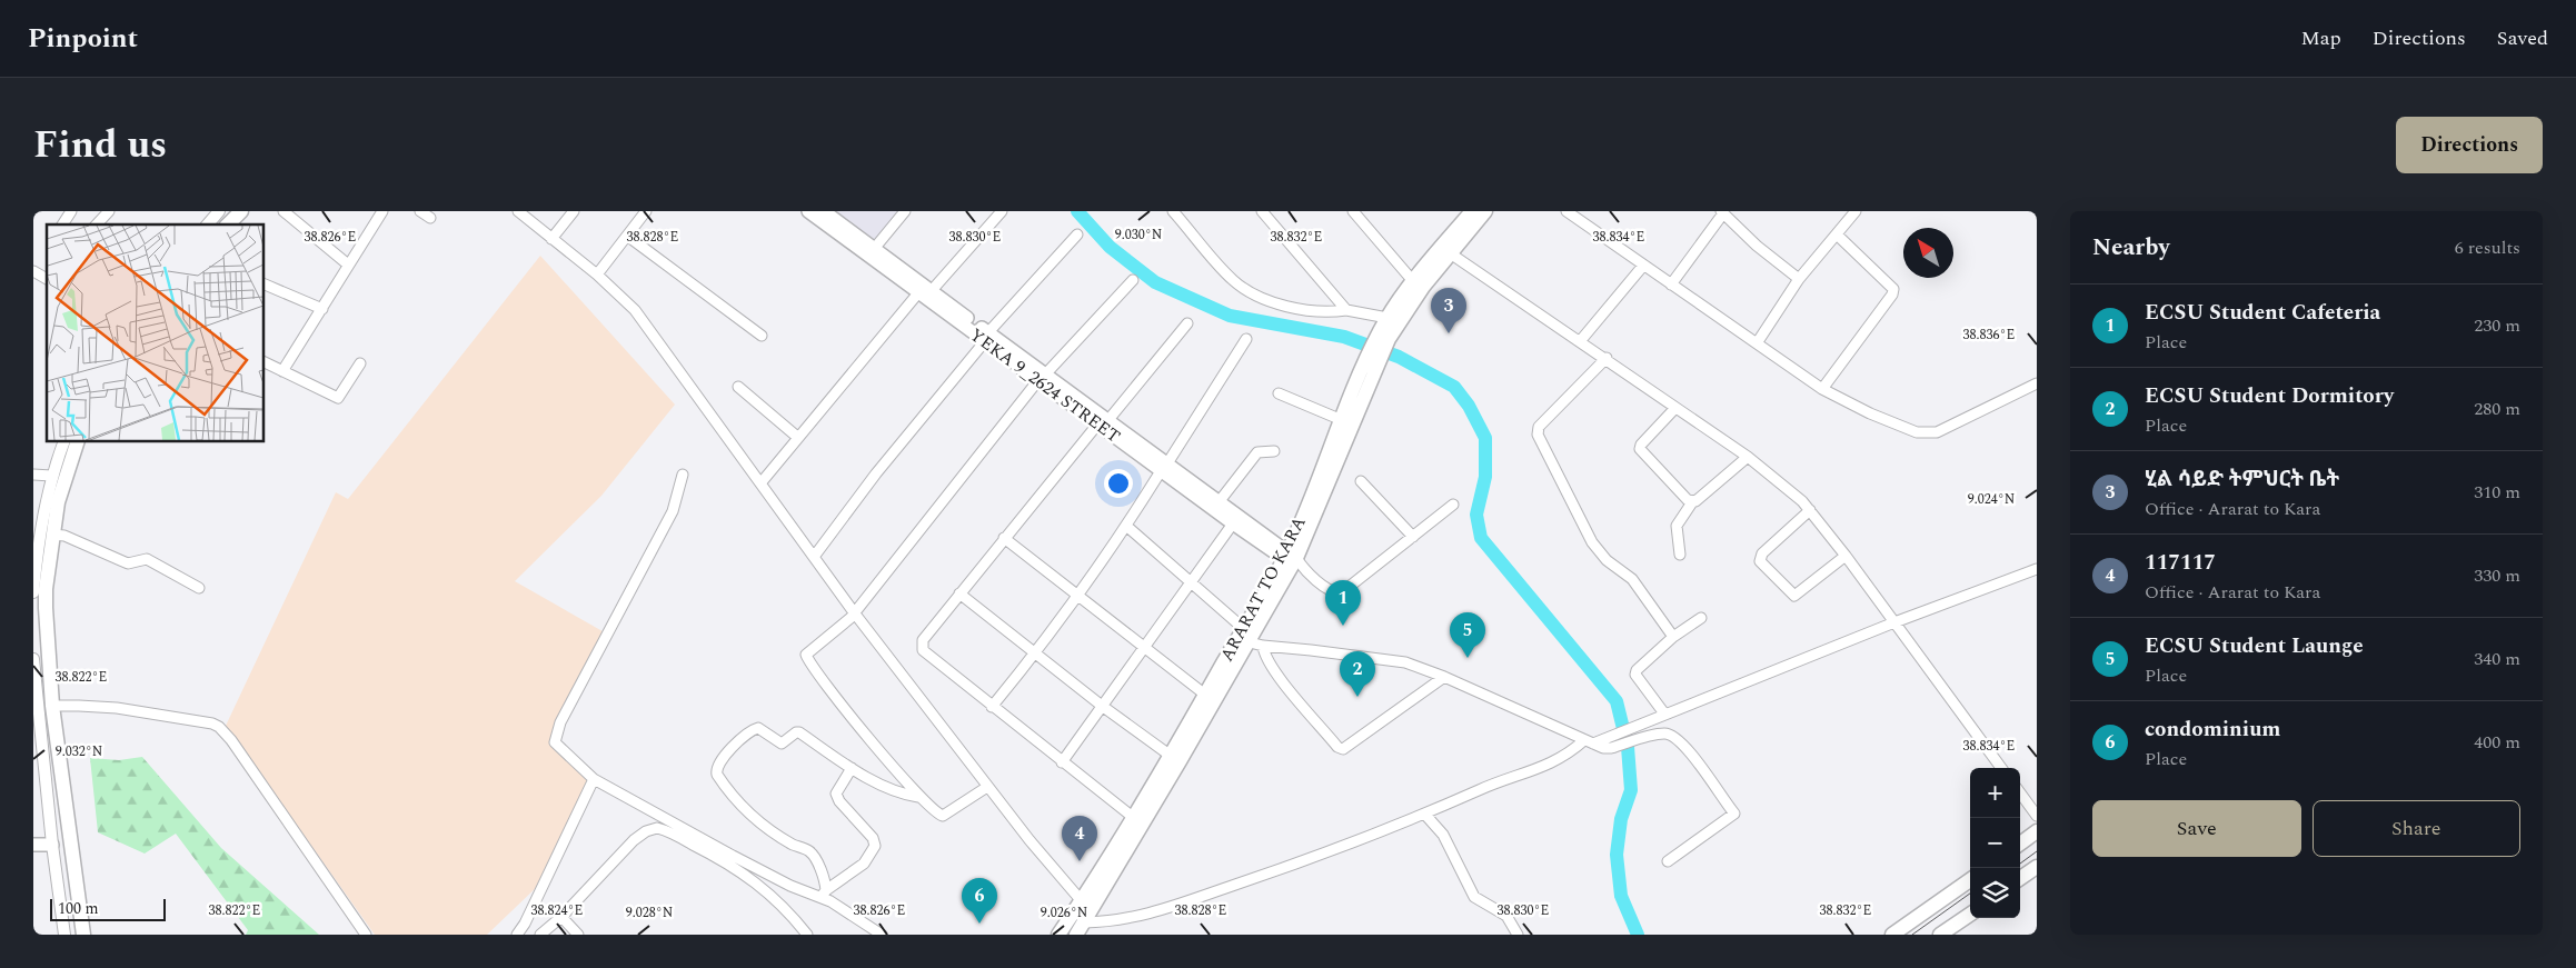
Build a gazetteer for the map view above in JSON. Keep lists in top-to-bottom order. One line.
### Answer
{"streets":{"main road":["YEKA 9_2624 STREET","ARARAT TO KARA"]},"crossings":[["YEKA 9_2624 STREET","ARARAT TO KARA"]],"scale_bar":"100 m","north":"top left","page":{"header":"Pinpoint","nav":["Map","Directions","Saved"],"title":"Find us","buttons":["Directions",["Save","Share"]],"heading":["Nearby","6 results"],"list":[{"mark":"1","name":"ECSU Student Cafeteria","note":"Place","value":"230 m"},{"mark":"2","name":"ECSU Student Dormitory","note":"Place","value":"280 m"},{"mark":"3","name":"ሂል ሳይድ ትምህርት ቤት","note":"Office · Ararat to Kara","value":"310 m"},{"mark":"4","name":"117117","note":"Office · Ararat to Kara","value":"330 m"},{"mark":"5","name":"ECSU Student Launge","note":"Place","value":"340 m"},{"mark":"6","name":"condominium","note":"Place","value":"400 m"}],"pins":["3","1","5","2","4","6"],"map_buttons":["+","−"],"scale":"100 m"},"coordinates":["9.030°N","38.826°E","38.828°E","38.830°E","38.832°E","38.834°E","38.836°E","9.024°N","38.822°E","9.032°N","38.824°E","9.028°N","9.026°N"]}
